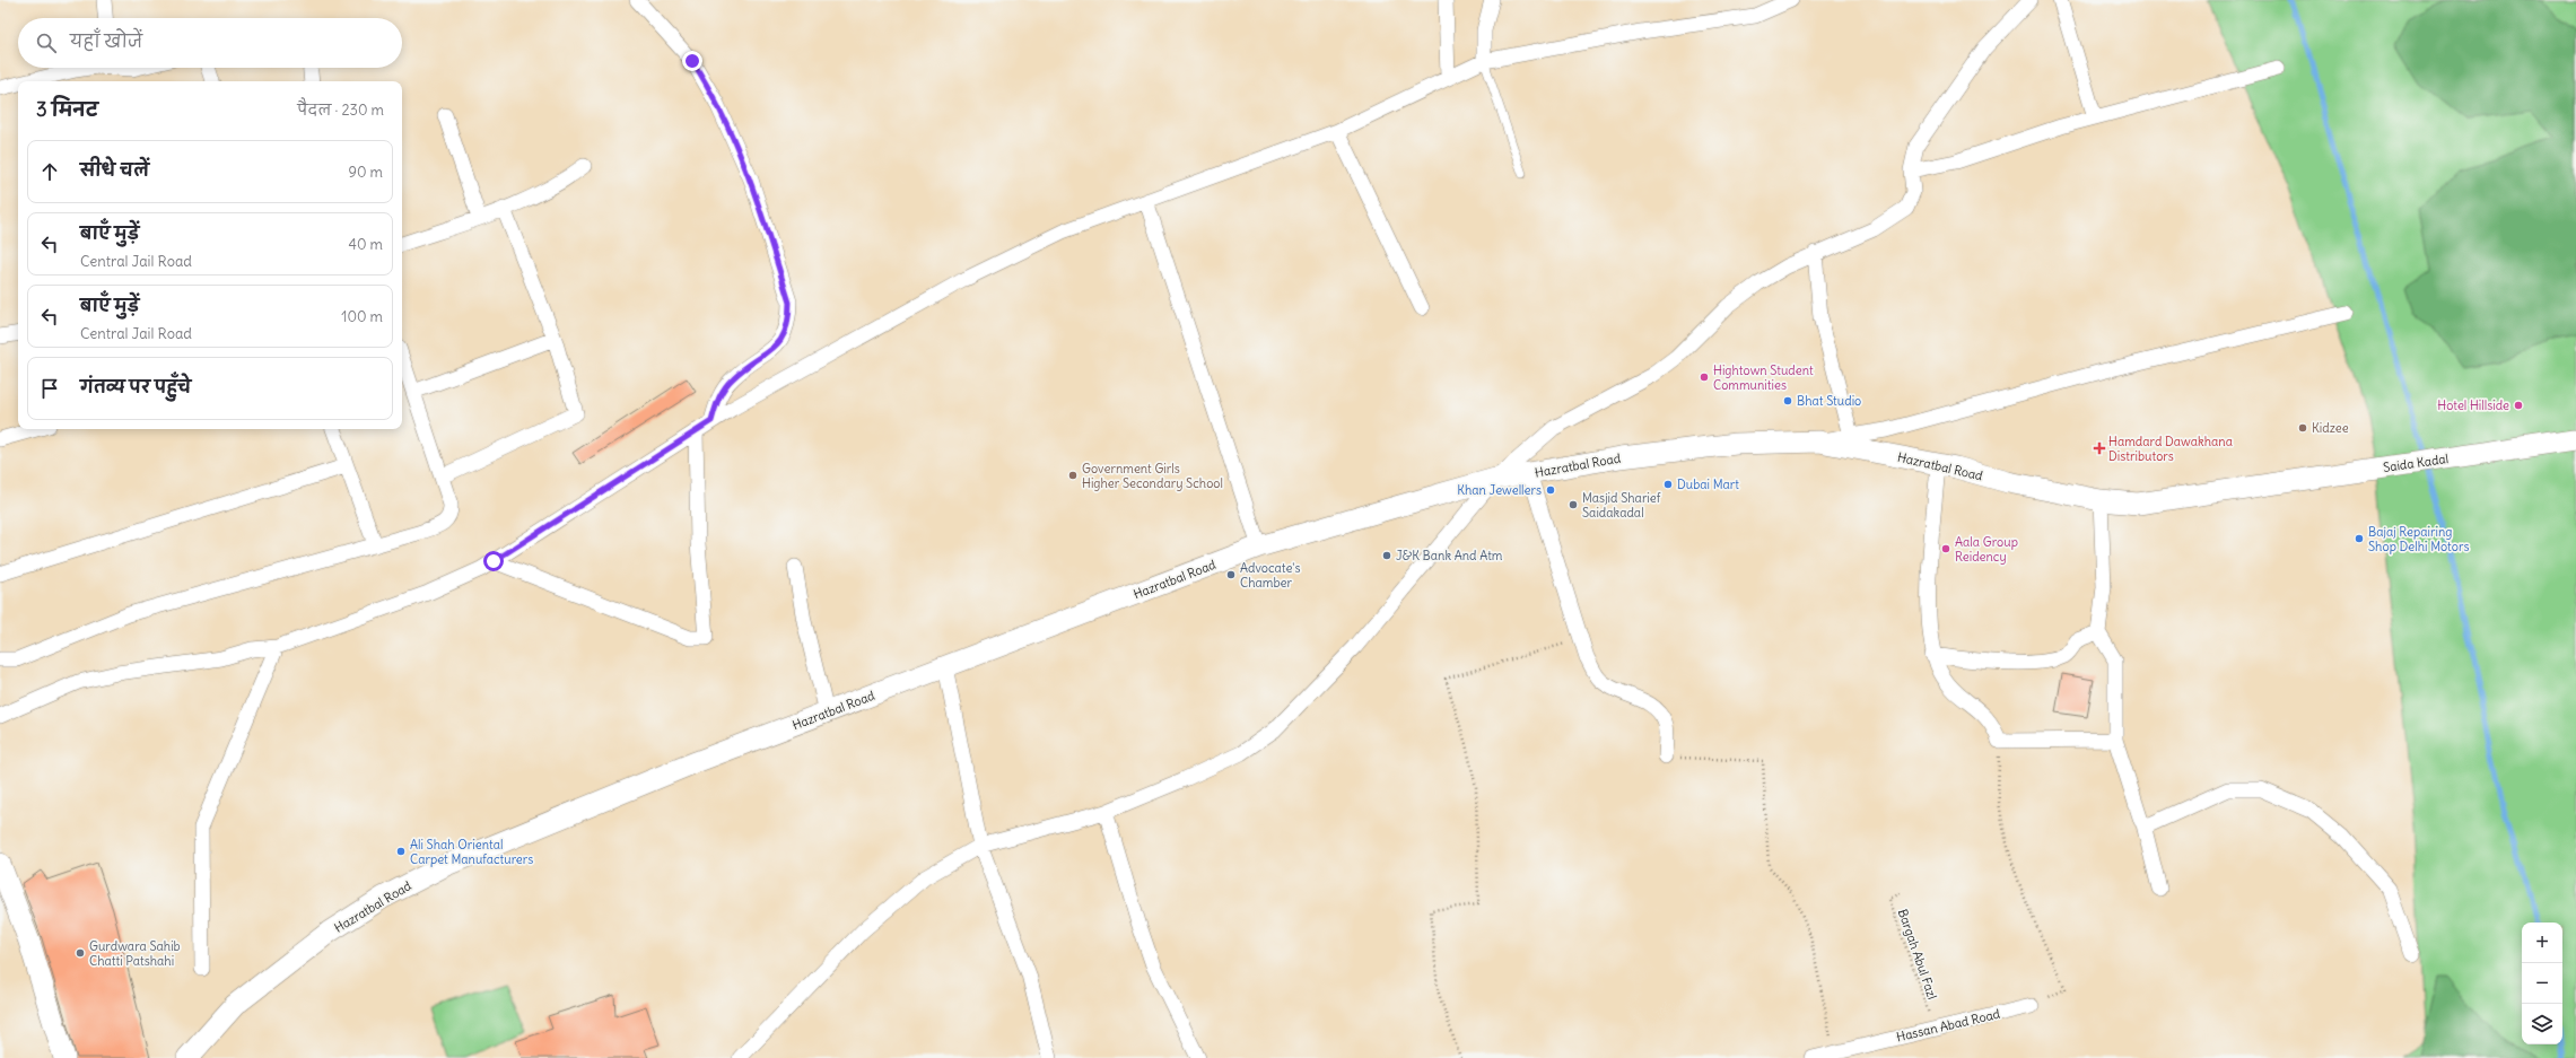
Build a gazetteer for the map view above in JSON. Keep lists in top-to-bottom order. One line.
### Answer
{"streets":{"main road":["Saida Kadal","Hazratbal Road"],"street":["Hassan Abad Road"],"path":["Bargah Abul Fazl"]},"crossings":[["Saida Kadal","Hazratbal Road"],["Bargah Abul Fazl","Hassan Abad Road"]],"places":{"other":["Hightown Student Communities","Bhat Studio","Hotel Hillside","Kidzee","Government Girls Higher Secondary School","Dubai Mart","Khan Jewellers","Masjid Sharief Saidakadal","Bajaj Repairing Shop Delhi Motors","Aala Group Reidency","J&K Bank And Atm","Advocate's Chamber","Ali Shah Oriental Carpet Manufacturers","Gurdwara Sahib Chatti Patshahi"],"health":["Hamdard Dawakhana Distributors"]},"page":{"search":"यहाँ खोजें","heading":["3 मिनट","पैदल · 230 m"],"list":[["सीधे चलें","90 m"],["बाएँ मुड़ें","Central Jail Road","40 m"],["बाएँ मुड़ें","Central Jail Road","100 m"],"गंतव्य पर पहुँचे"],"map_buttons":["+","−"]}}
